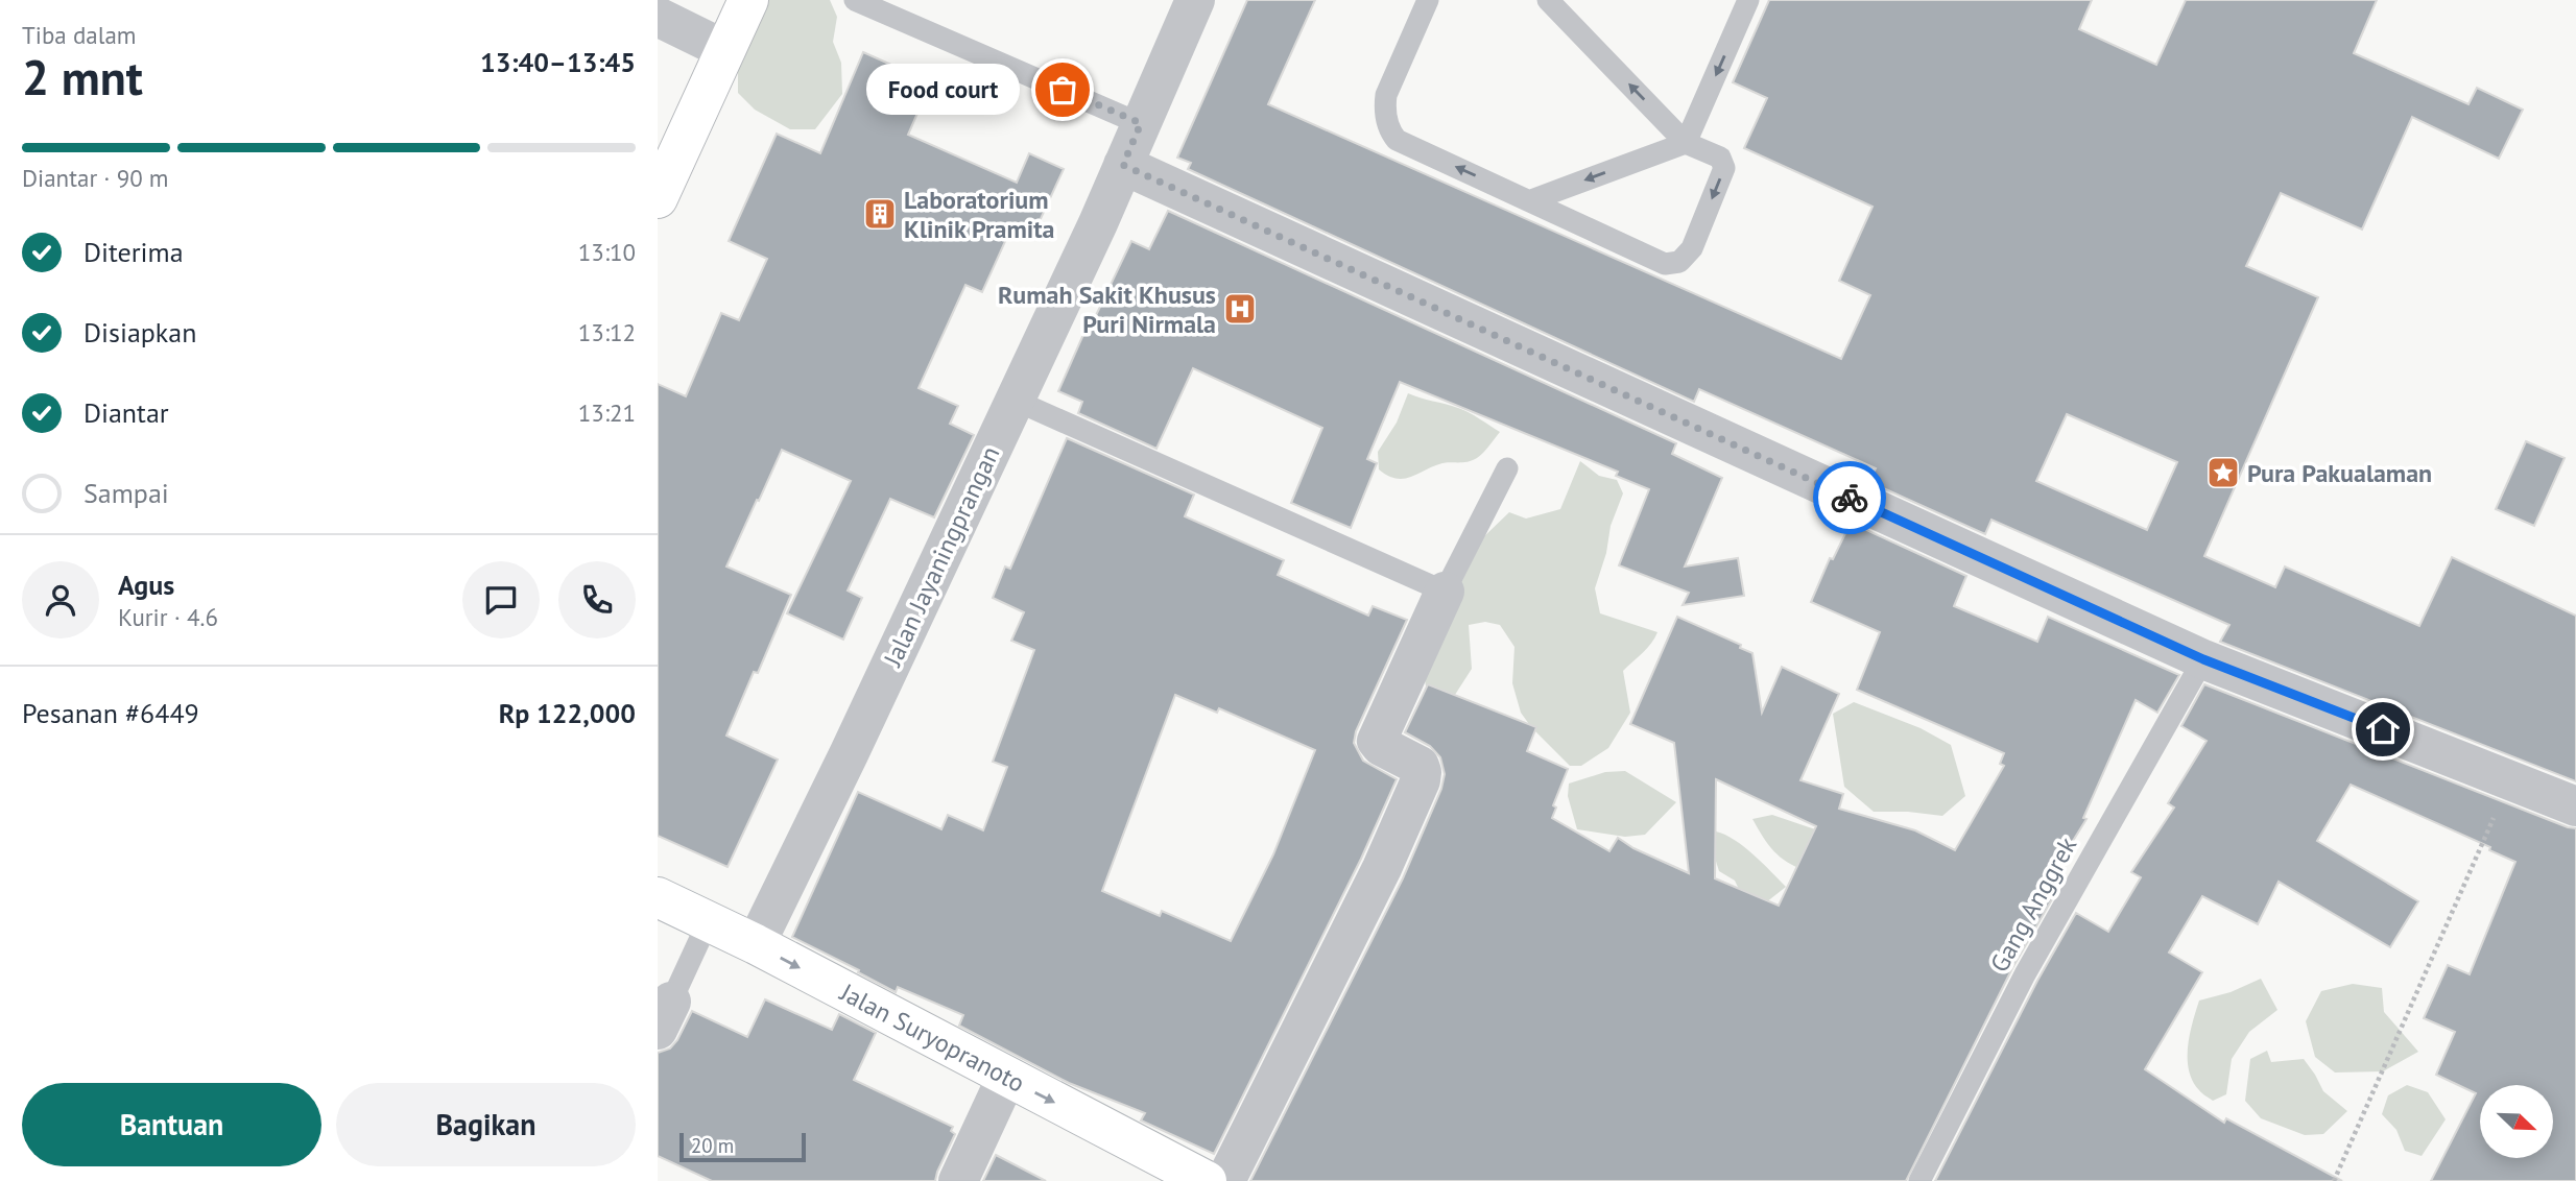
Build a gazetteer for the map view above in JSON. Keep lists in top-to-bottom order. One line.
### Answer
{"streets":{"main road":["Jalan Suryopranoto"],"street":["Jalan Jayaningprangan"],"lane":["Gang Anggrek"]},"crossings":[["Jalan Jayaningprangan","Jalan Suryopranoto"]],"one_way":["Jalan Suryopranoto"],"places":{"other":["Food court"],"building":["Laboratorium Klinik Pramita"],"hospital":["Rumah Sakit Khusus Puri Nirmala"],"place":["Pura Pakualaman"]},"scale_bar":"20 m","north":"bottom right","page":{"heading":["2 mnt","Tiba dalam","13:40–13:45"],"panel":["Agus","Kurir · 4.6","Pesanan #6449","Rp 122,000"],"bubble":"Food court","bar":"Diantar · 90 m","list":[["Diterima","13:10"],["Disiapkan","13:12"],["Diantar","13:21"],"Sampai"],"buttons":["Bantuan","Bagikan"],"scale":"20 m"}}
